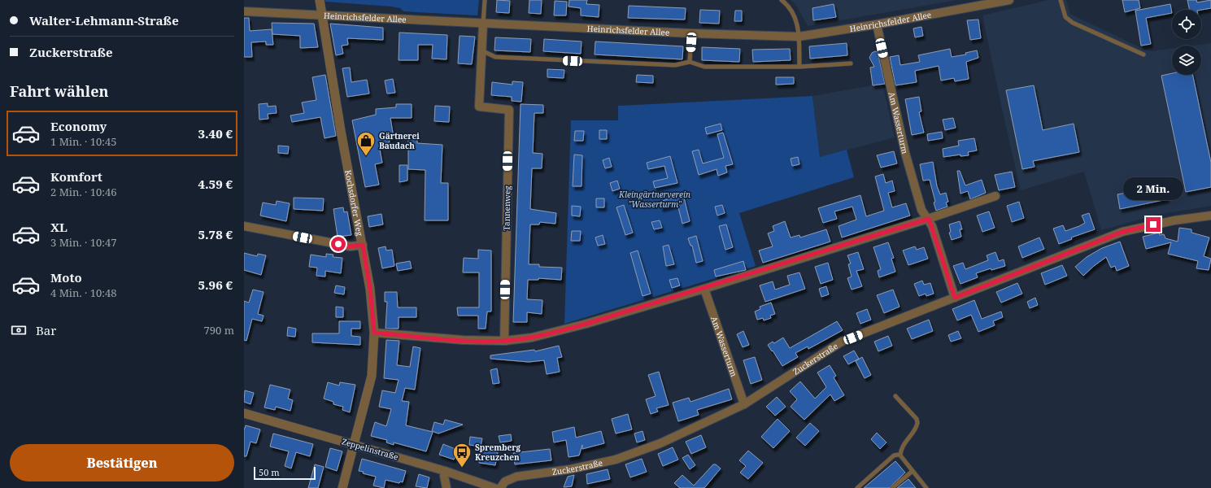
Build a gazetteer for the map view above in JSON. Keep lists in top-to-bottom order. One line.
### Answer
{"streets":{"street":["Heinrichsfelder Allee","Am Wasserturm","Kochsdorfer Weg","Tannenweg","Zuckerstraße","Zeppelinstraße"]},"crossings":[["Heinrichsfelder Allee","Am Wasserturm"],["Heinrichsfelder Allee","Kochsdorfer Weg"],["Heinrichsfelder Allee","Tannenweg"],["Am Wasserturm","Zuckerstraße"],["Kochsdorfer Weg","Zeppelinstraße"]],"parks":["Kleingärtnerverein \"Wasserturm\""],"places":{"shop":["Gärtnerei Baudach"],"bus stop":["Spremberg Kreuzchen"]},"scale_bar":"50 m","page":{"banner":["Walter-Lehmann-Straße","Zuckerstraße"],"heading":"Fahrt wählen","list":[{"name":"Economy","note":"1 Min. · 10:45","value":"3.40 €"},{"name":"Komfort","note":"2 Min. · 10:46","value":"4.59 €"},{"name":"XL","note":"3 Min. · 10:47","value":"5.78 €"},{"name":"Moto","note":"4 Min. · 10:48","value":"5.96 €"}],"bubble":"2 Min.","pay":["Bar","790 m"],"buttons":"Bestätigen","scale":"50 m"}}
